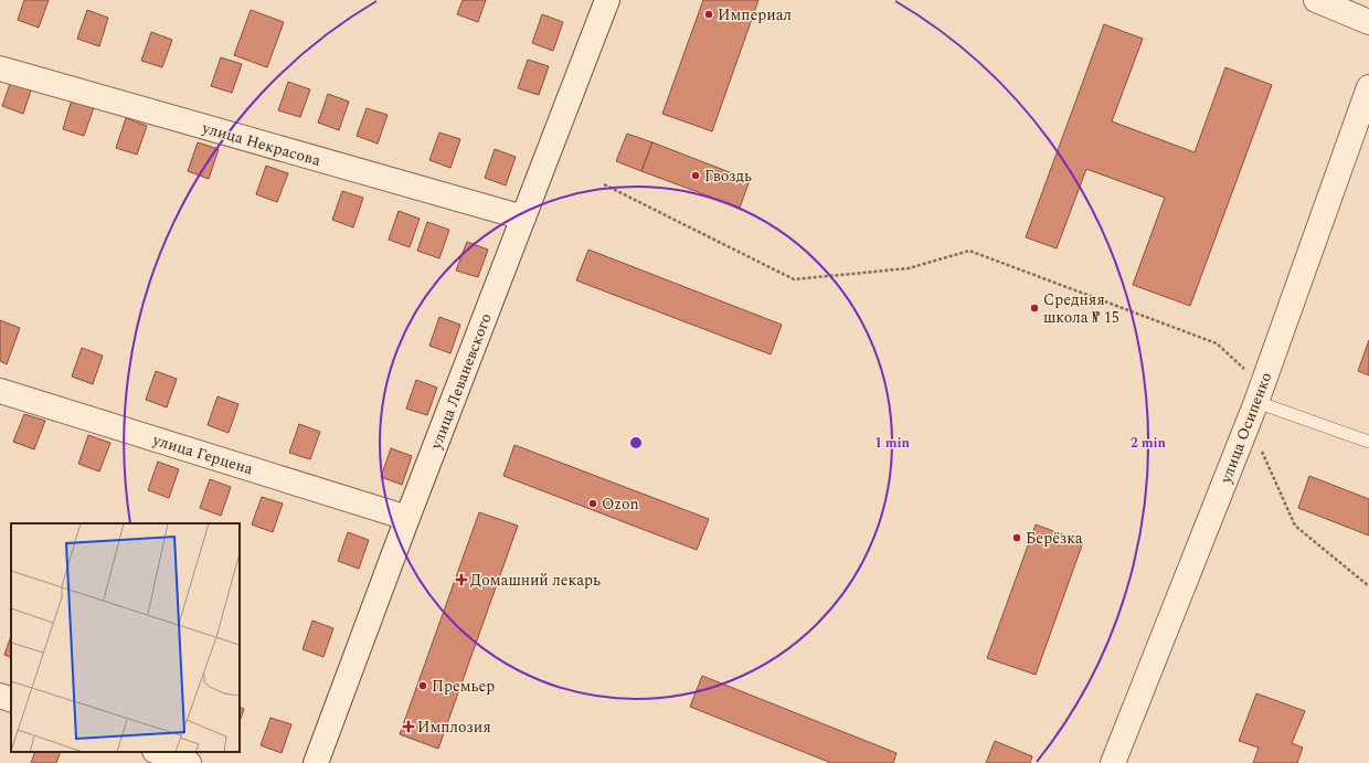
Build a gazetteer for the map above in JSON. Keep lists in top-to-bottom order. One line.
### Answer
{"streets":{"street":["улица Некрасова","улица Леваневского","улица Осипенко","улица Герцена"]},"crossings":[["улица Некрасова","улица Леваневского"],["улица Леваневского","улица Герцена"]],"places":{"other":["Империал","Гвоздь","Средняя школа № 15","Ozon","Берёзка","Премьер"],"health":["Домашний лекарь","Имплозия"]},"rings":["1 min","2 min"]}
